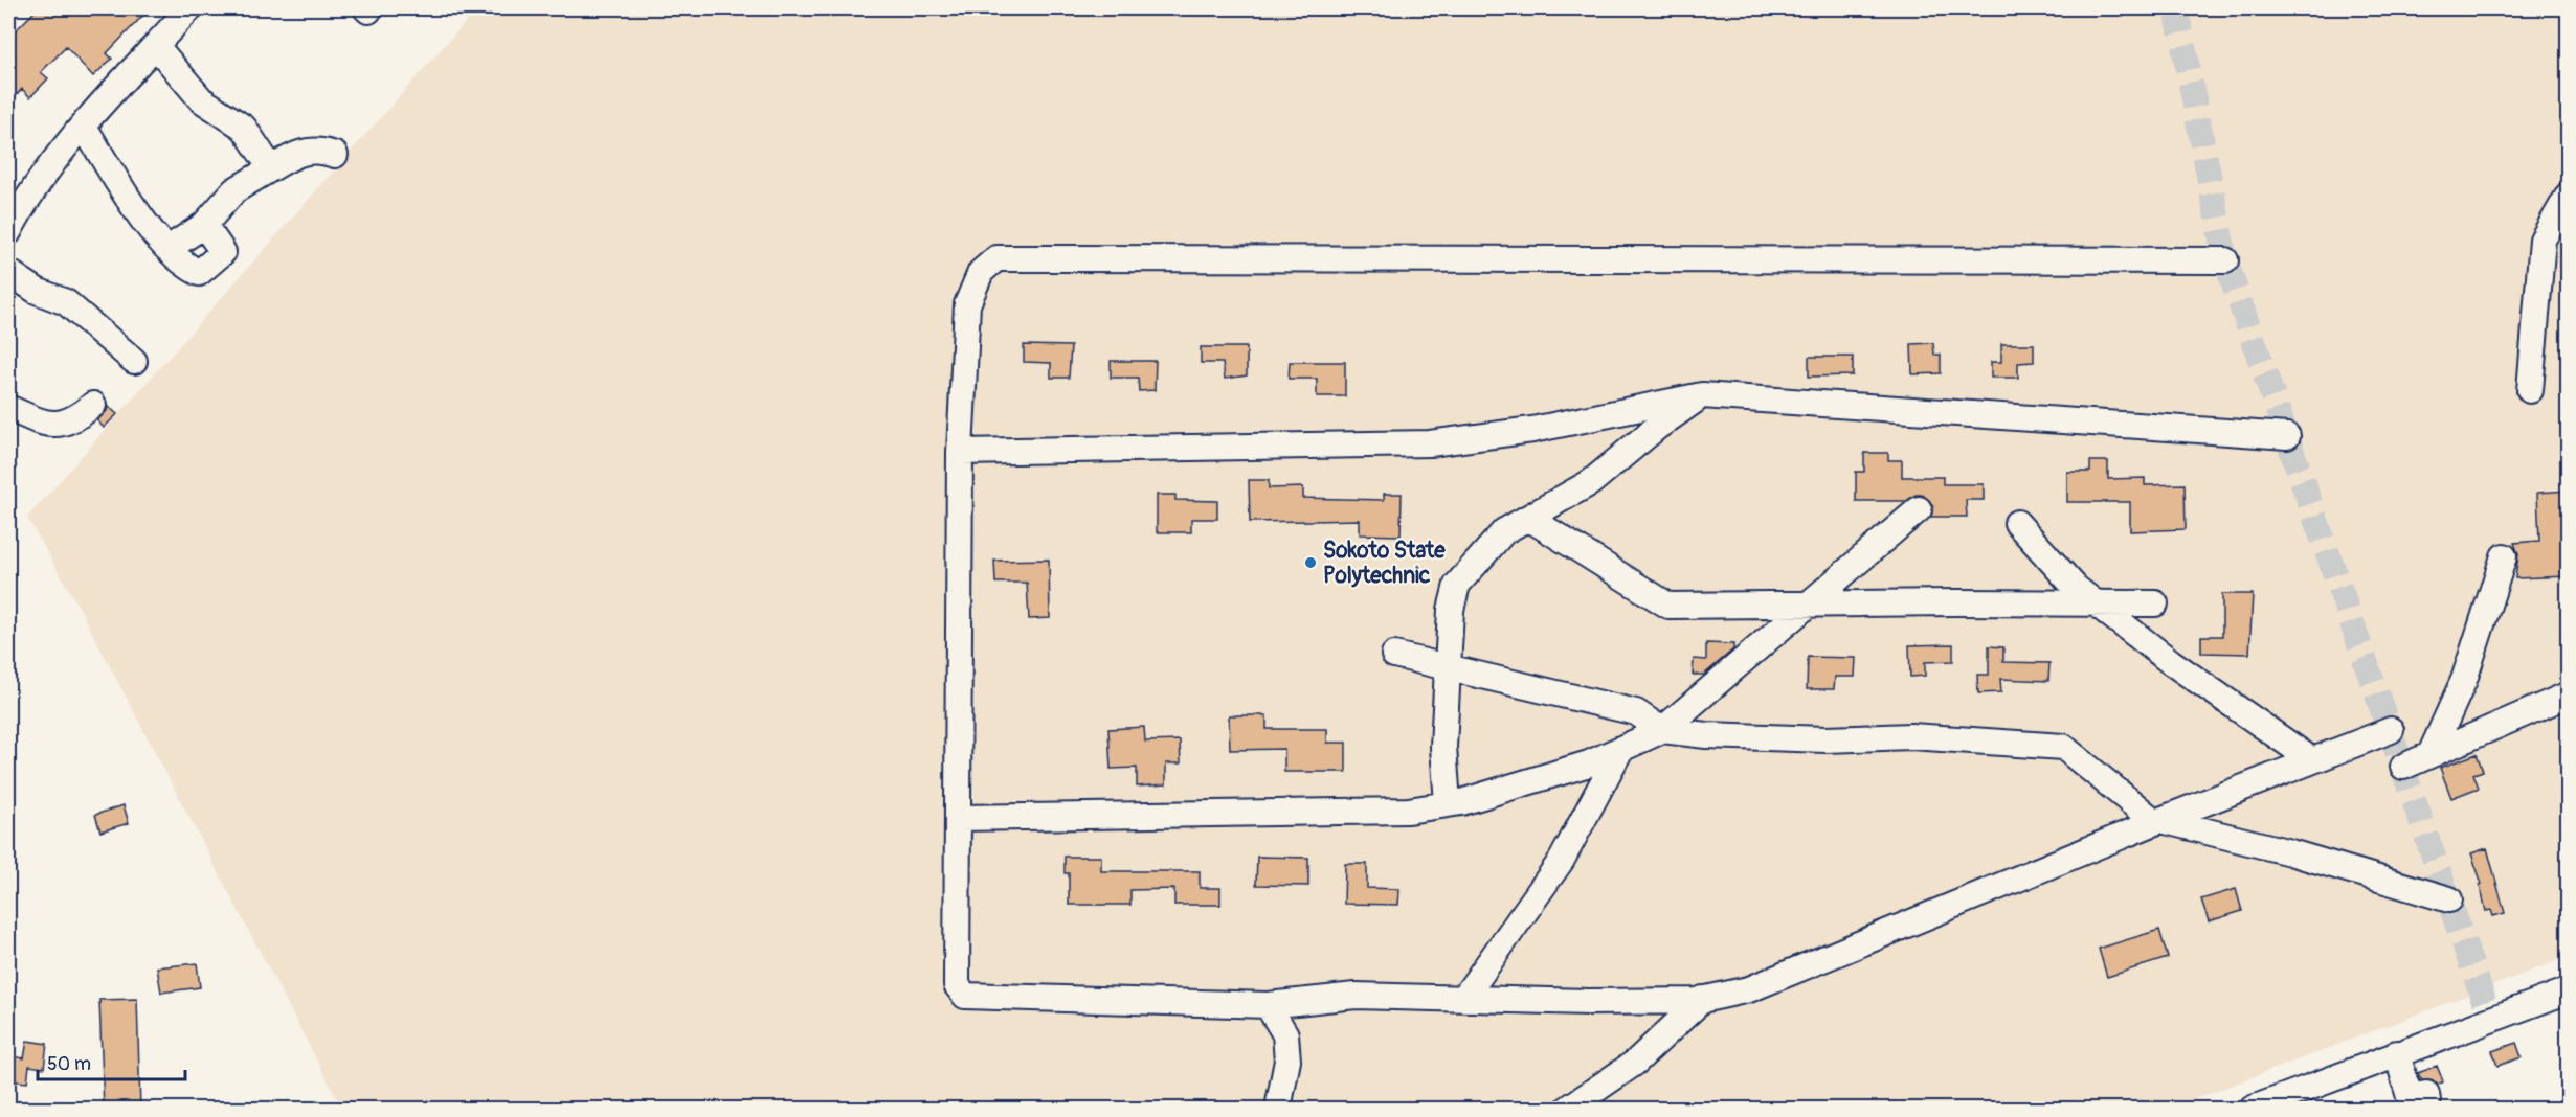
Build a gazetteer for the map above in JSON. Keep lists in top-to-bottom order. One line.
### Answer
{"places":["Sokoto State Polytechnic"],"scale_bar":"50 m"}
